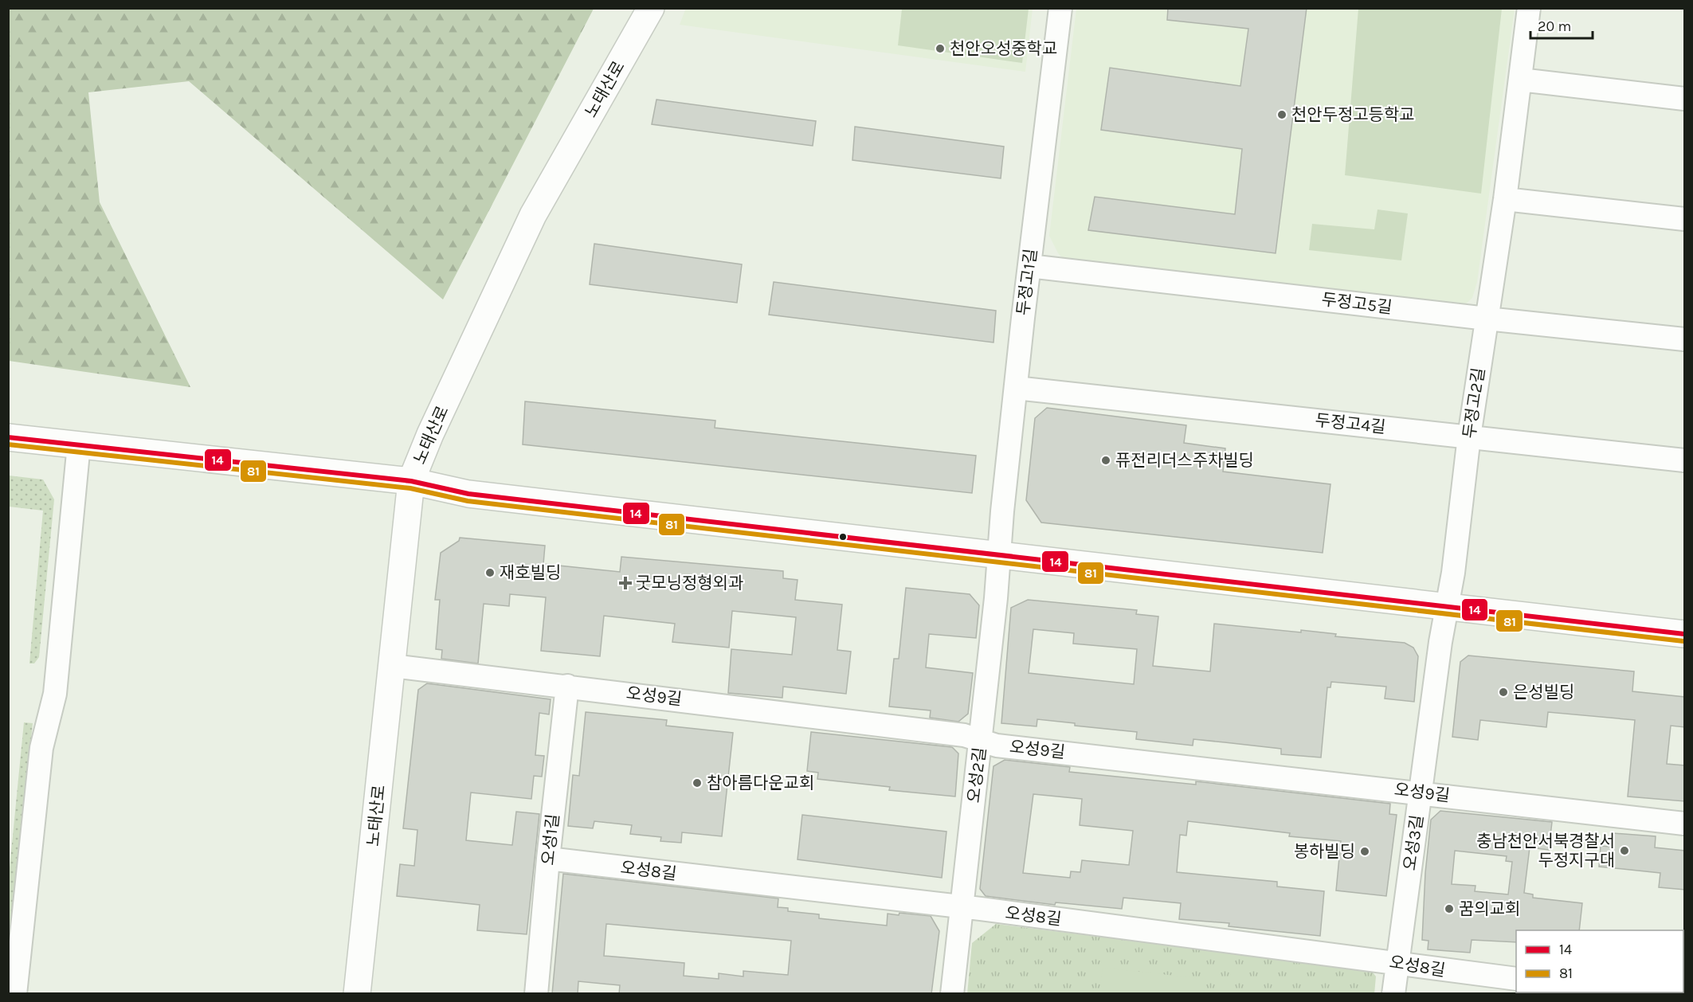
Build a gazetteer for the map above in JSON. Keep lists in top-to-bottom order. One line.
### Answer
{"streets":{"street":["노태산로","두정고1길","두정고5길","두정고2길","두정고4길","오성9길","오성2길","오성1길","오성3길","오성8길"]},"crossings":[["노태산로","오성9길"],["두정고1길","두정고5길"],["두정고1길","두정고4길"],["두정고1길","오성2길"],["두정고5길","두정고2길"],["두정고2길","두정고4길"],["두정고2길","오성3길"],["오성9길","오성2길"],["오성9길","오성1길"],["오성9길","오성3길"],["오성2길","오성8길"],["오성1길","오성8길"],["오성3길","오성8길"]],"places":{"other":["천안오성중학교","천안두정고등학교","퓨전리더스주차빌딩","재호빌딩","은성빌딩","참아름다운교회","충남천안서북경찰서 두정지구대","봉하빌딩","꿈의교회"],"health":["굿모닝정형외과"]},"lines":["transit line 14","transit line 81"],"legend":["14","81"],"scale_bar":"20 m"}
